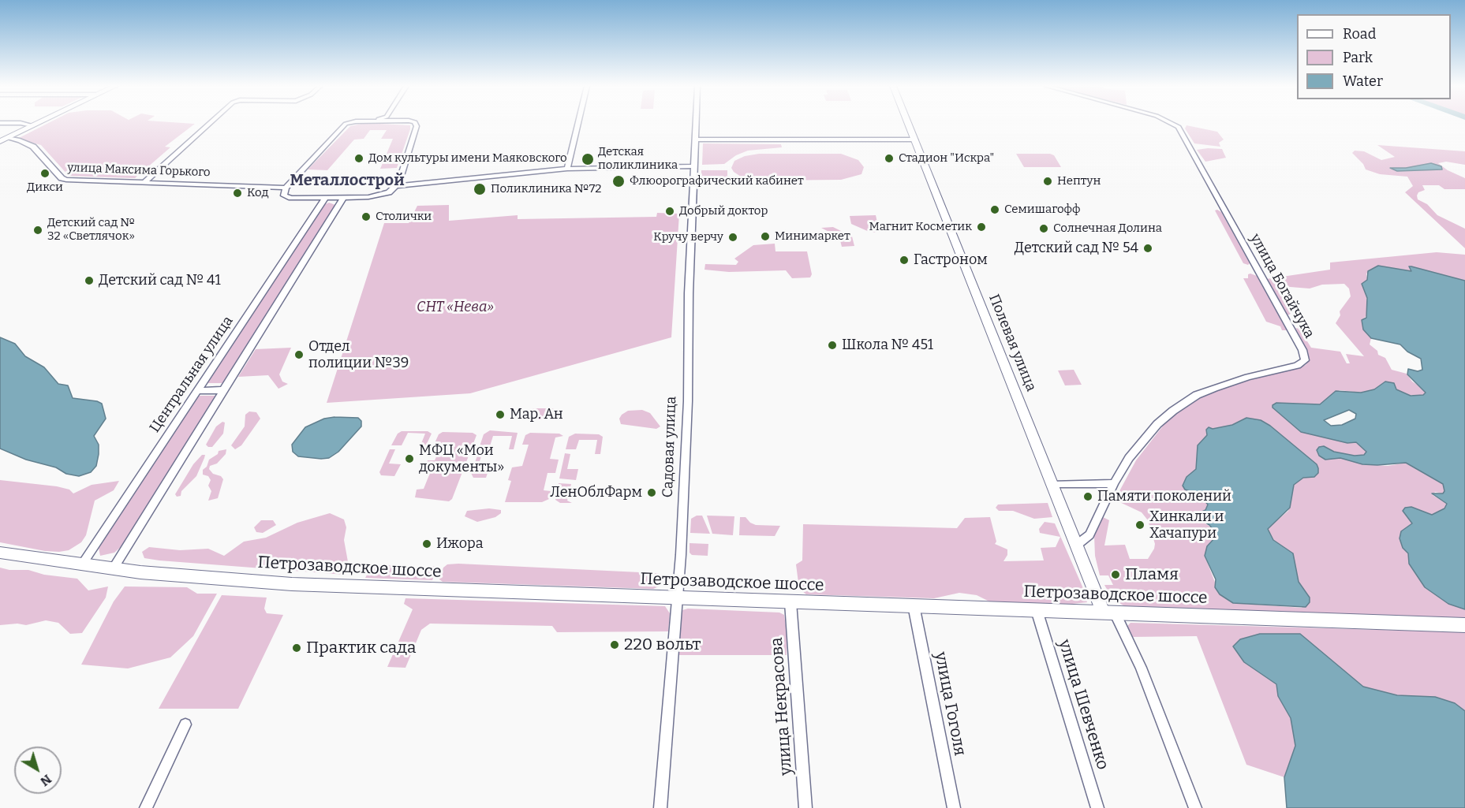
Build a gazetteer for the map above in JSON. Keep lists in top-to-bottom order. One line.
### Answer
{"streets":{"main road":["Петрозаводское шоссе"],"street":["улица Максима Горького","улица Богайчука","Полевая улица","Центральная улица","Садовая улица","улица Гоголя","улица Шевченко","улица Некрасова"]},"crossings":[["улица Богайчука","Полевая улица"],["Полевая улица","Петрозаводское шоссе"],["Центральная улица","Петрозаводское шоссе"],["Садовая улица","Петрозаводское шоссе"],["Петрозаводское шоссе","улица Гоголя"],["Петрозаводское шоссе","улица Шевченко"],["Петрозаводское шоссе","улица Некрасова"]],"districts":["Металлострой"],"parks":["СНТ «Нева»"],"places":["Дом культуры имени Маяковского","Стадион \"Искра\"","Детская поликлиника","Дикси","Флюорографический кабинет","Нептун","Поликлиника №72","Код","Семишагофф","Добрый доктор","Столички","Магнит Косметик","Солнечная Долина","Детский сад № 32 «Светлячок»","Минимаркет","Кручу верчу","Детский сад № 54","Гастроном","Детский сад № 41","Школа № 451","Отдел полиции №39","Мар. Ан","МФЦ «Мои документы»","ЛенОблФарм","Памяти поколений","Хинкали и Хачапури","Ижора","Пламя","220 вольт","Практик сада"],"legend":["Road","Park","Water"],"north":"bottom right"}
